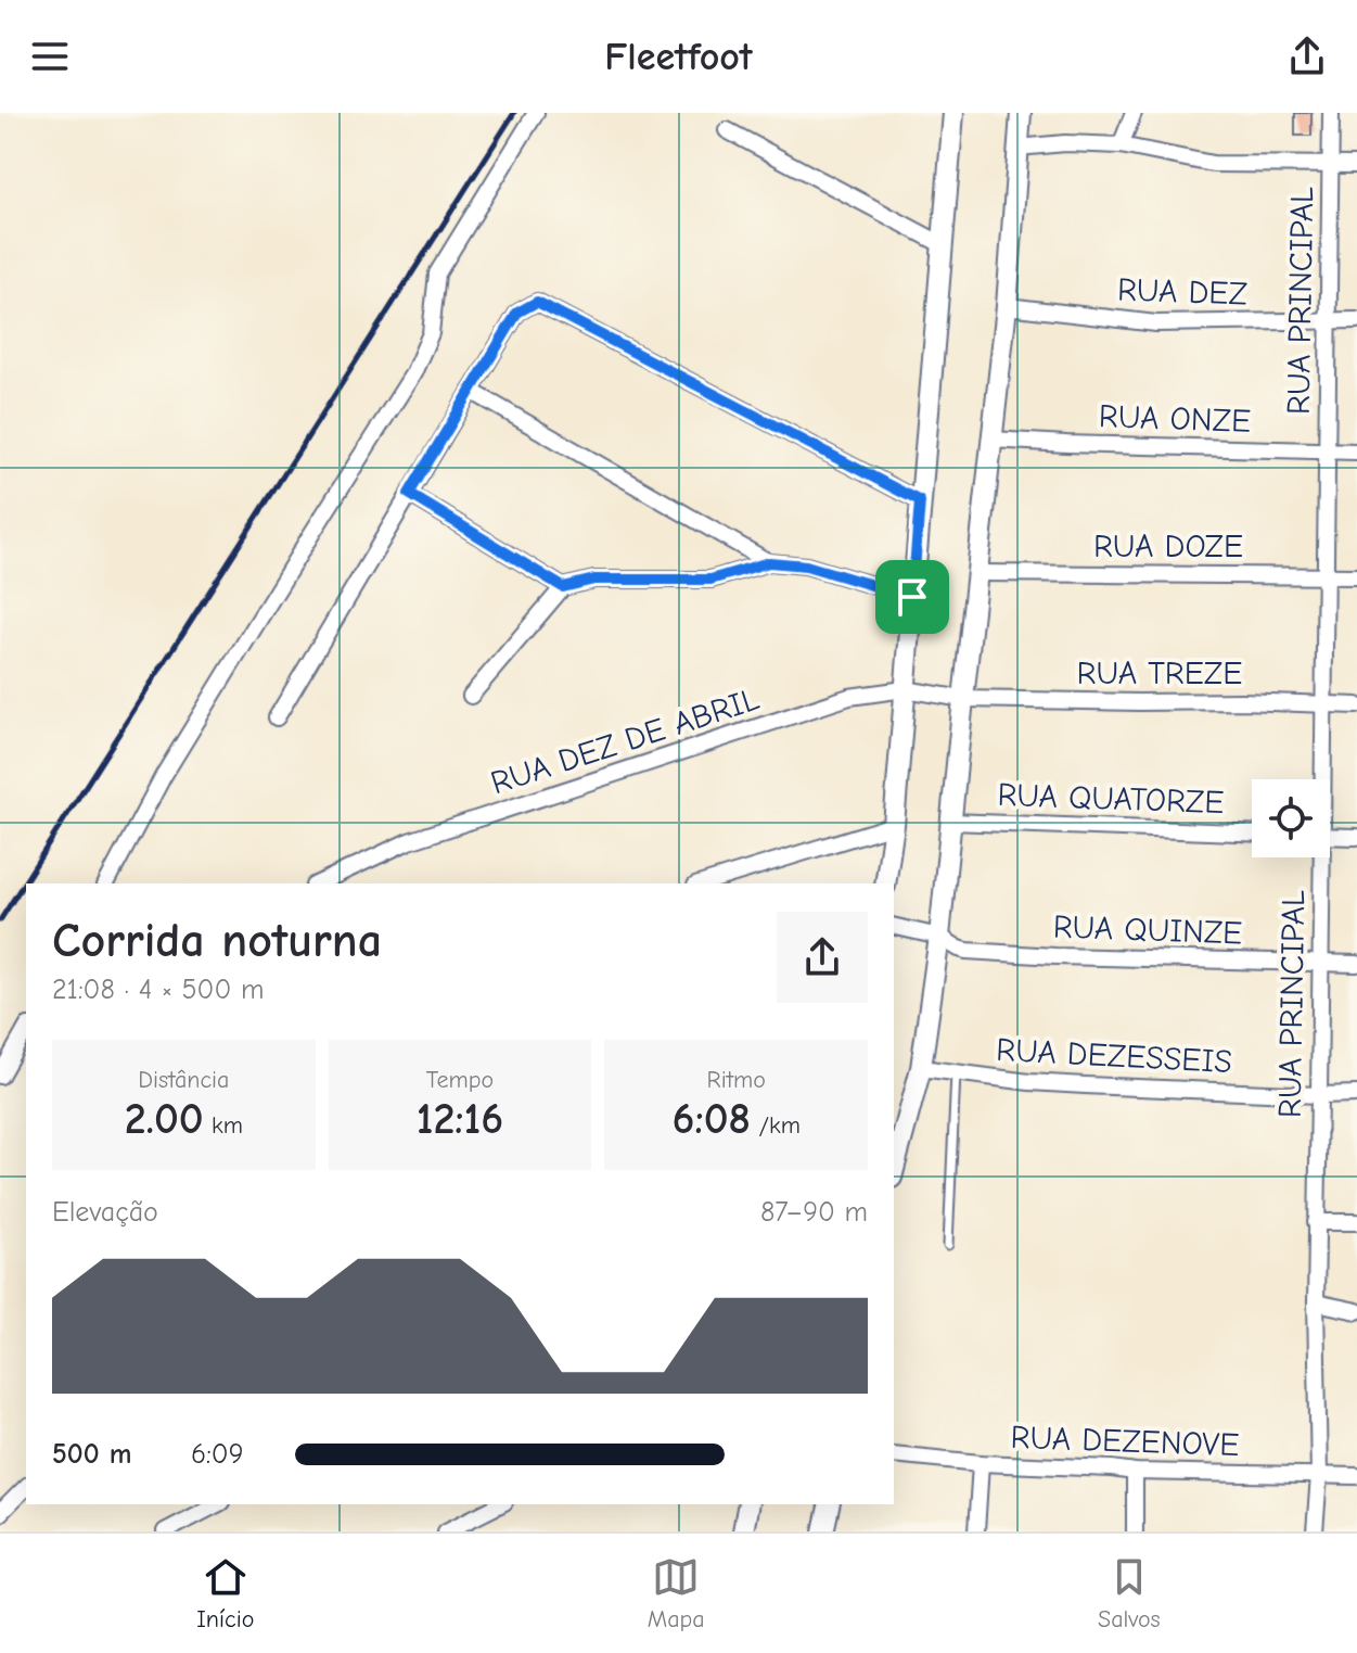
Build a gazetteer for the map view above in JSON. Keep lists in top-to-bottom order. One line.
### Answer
{"streets":{"street":["RUA DEZ","RUA PRINCIPAL","RUA ONZE","RUA DOZE","RUA TREZE","RUA DEZ DE ABRIL","RUA QUATORZE","RUA QUINZE","RUA DEZESSEIS","RUA DEZENOVE"]},"crossings":[["RUA DEZ","RUA PRINCIPAL"],["RUA PRINCIPAL","RUA ONZE"],["RUA PRINCIPAL","RUA DOZE"],["RUA PRINCIPAL","RUA TREZE"],["RUA PRINCIPAL","RUA QUINZE"],["RUA PRINCIPAL","RUA DEZESSEIS"],["RUA PRINCIPAL","RUA DEZENOVE"],["RUA TREZE","RUA DEZ DE ABRIL"]],"page":{"header":"Fleetfoot","heading":["Corrida noturna","21:08 · 4 × 500 m"],"stats":[["Distância","2.00 km"],["Tempo","12:16"],["Ritmo","6:08 /km"]],"chart":["Elevação","87–90 m"],"list":[{"name":"500 m","note":"6:09"}],"tabs":["Início","Mapa","Salvos"]}}
